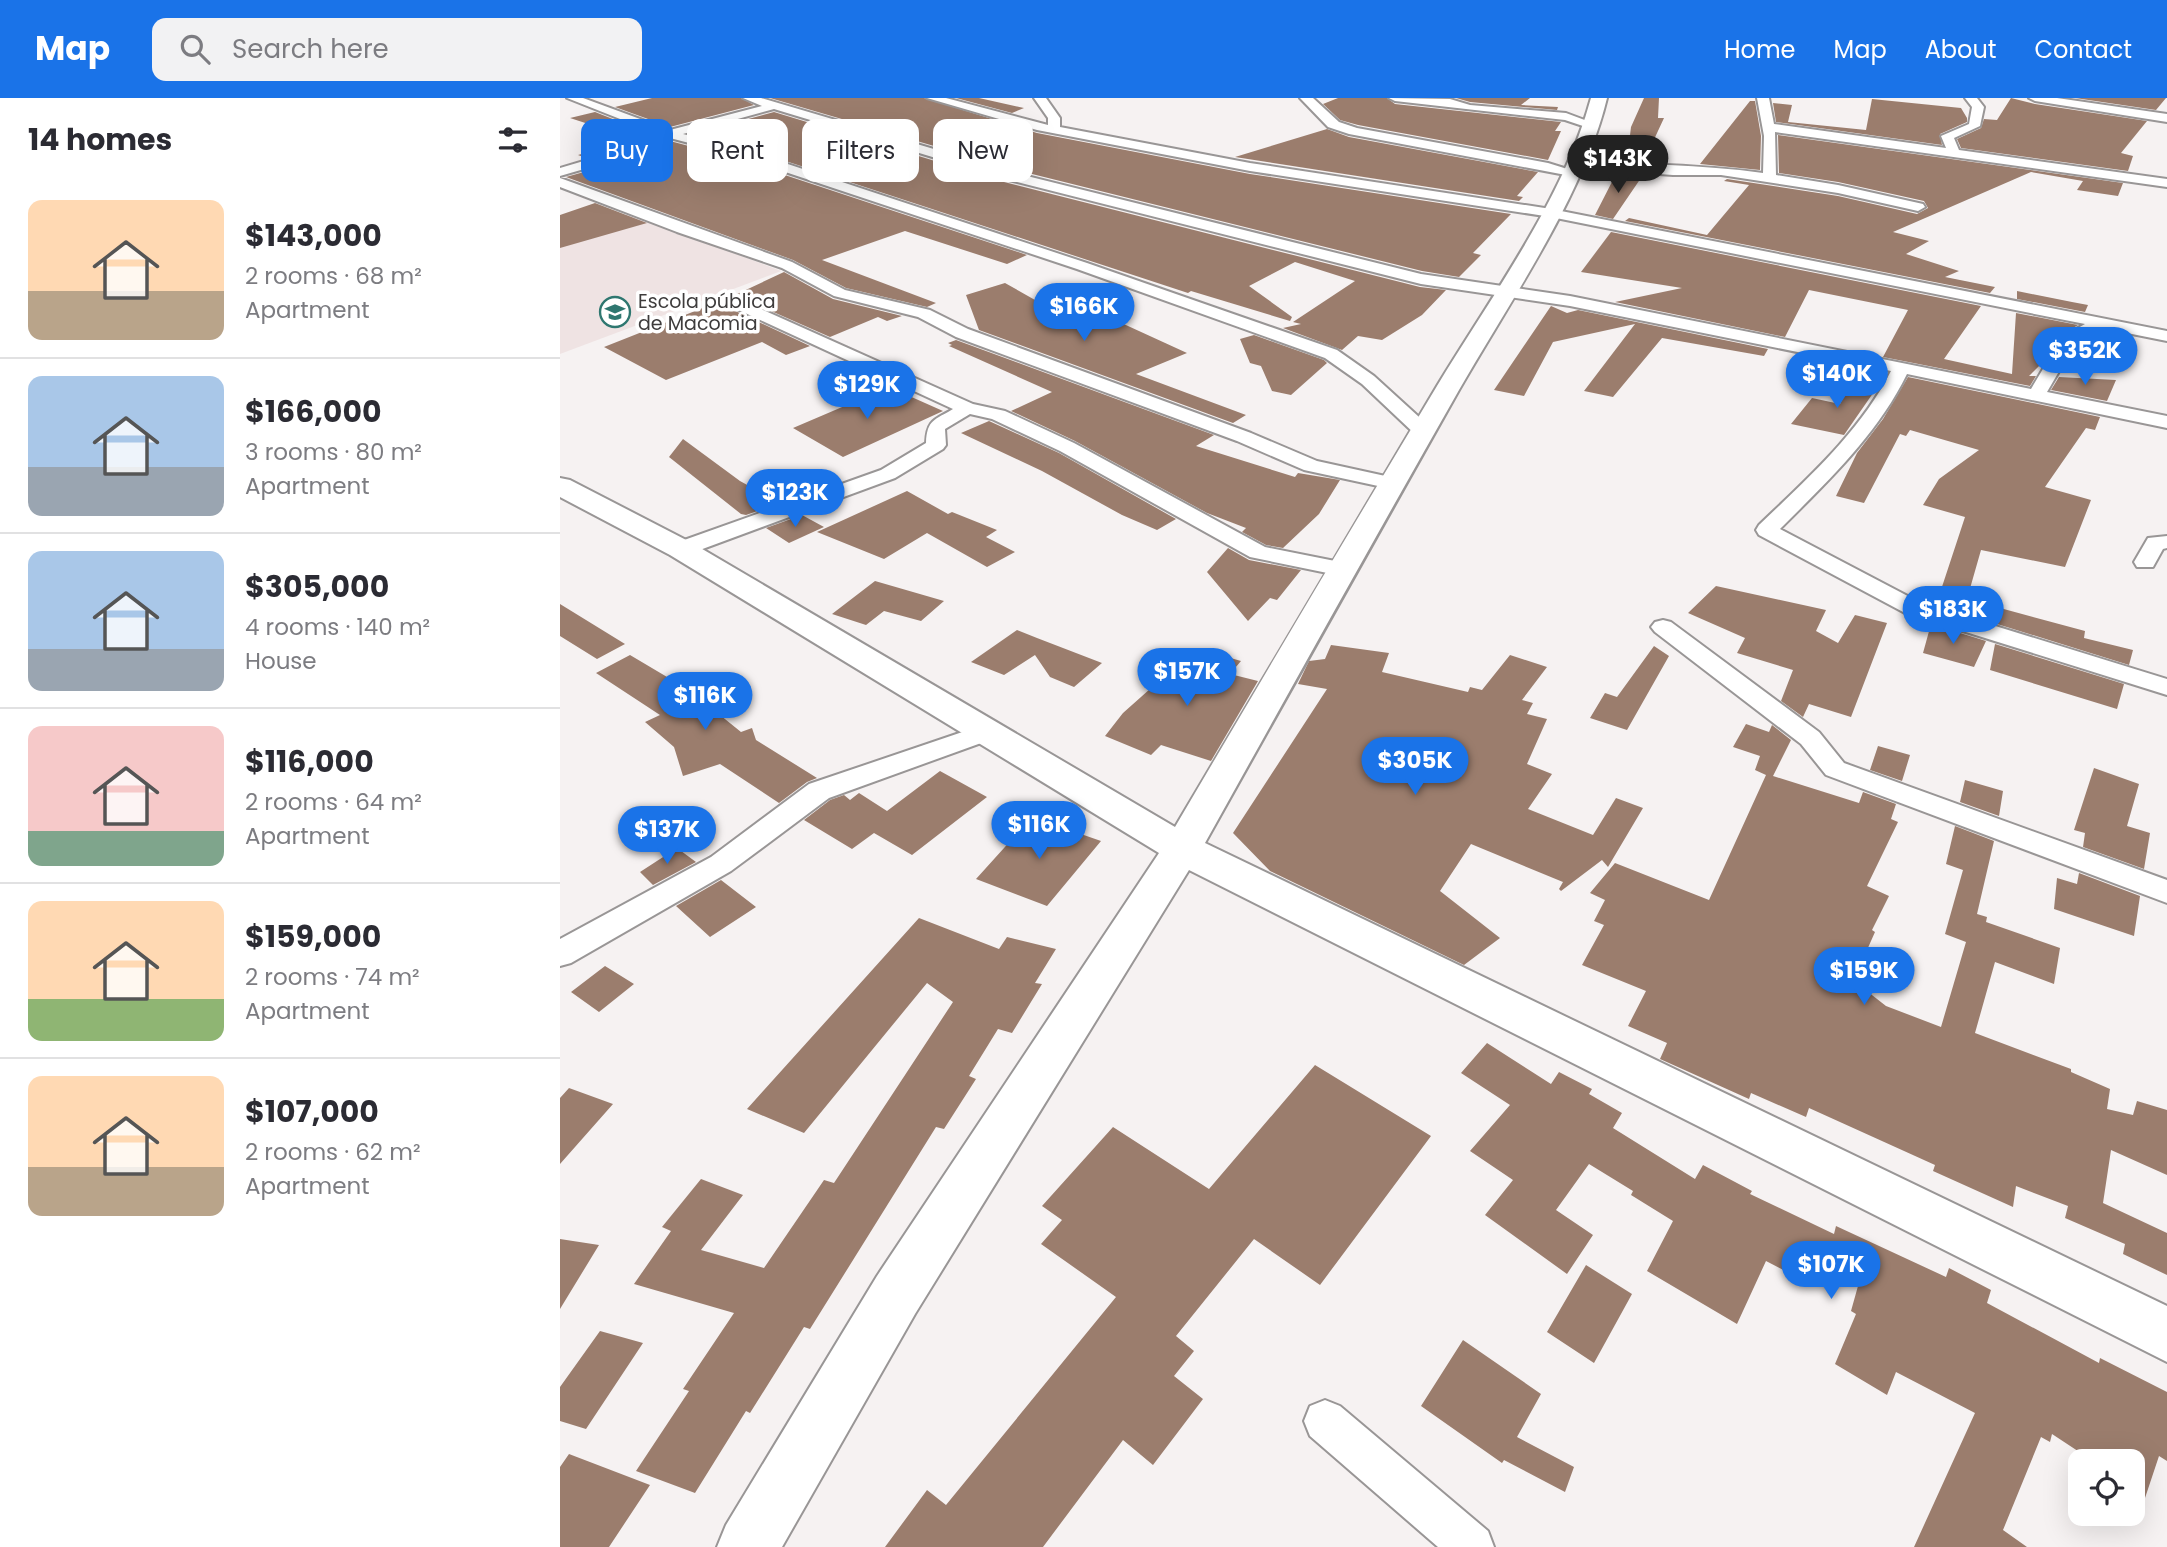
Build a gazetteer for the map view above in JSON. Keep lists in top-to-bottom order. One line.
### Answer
{"places":{"school or university":["Escola pública de Macomia"]},"page":{"header":"Map","search":"Search here","nav":["Home","Map","About","Contact"],"heading":"14 homes","chip":["Buy","Rent","Filters","New"],"price":["$143K","$166K","$352K","$140K","$129K","$123K","$183K","$157K","$116K","$305K","$116K","$137K","$159K","$107K"],"list":[{"name":"$143,000","note":"2 rooms · 68 m² · Apartment"},{"name":"$166,000","note":"3 rooms · 80 m² · Apartment"},{"name":"$305,000","note":"4 rooms · 140 m² · House"},{"name":"$116,000","note":"2 rooms · 64 m² · Apartment"},{"name":"$159,000","note":"2 rooms · 74 m² · Apartment"},{"name":"$107,000","note":"2 rooms · 62 m² · Apartment"}]}}
